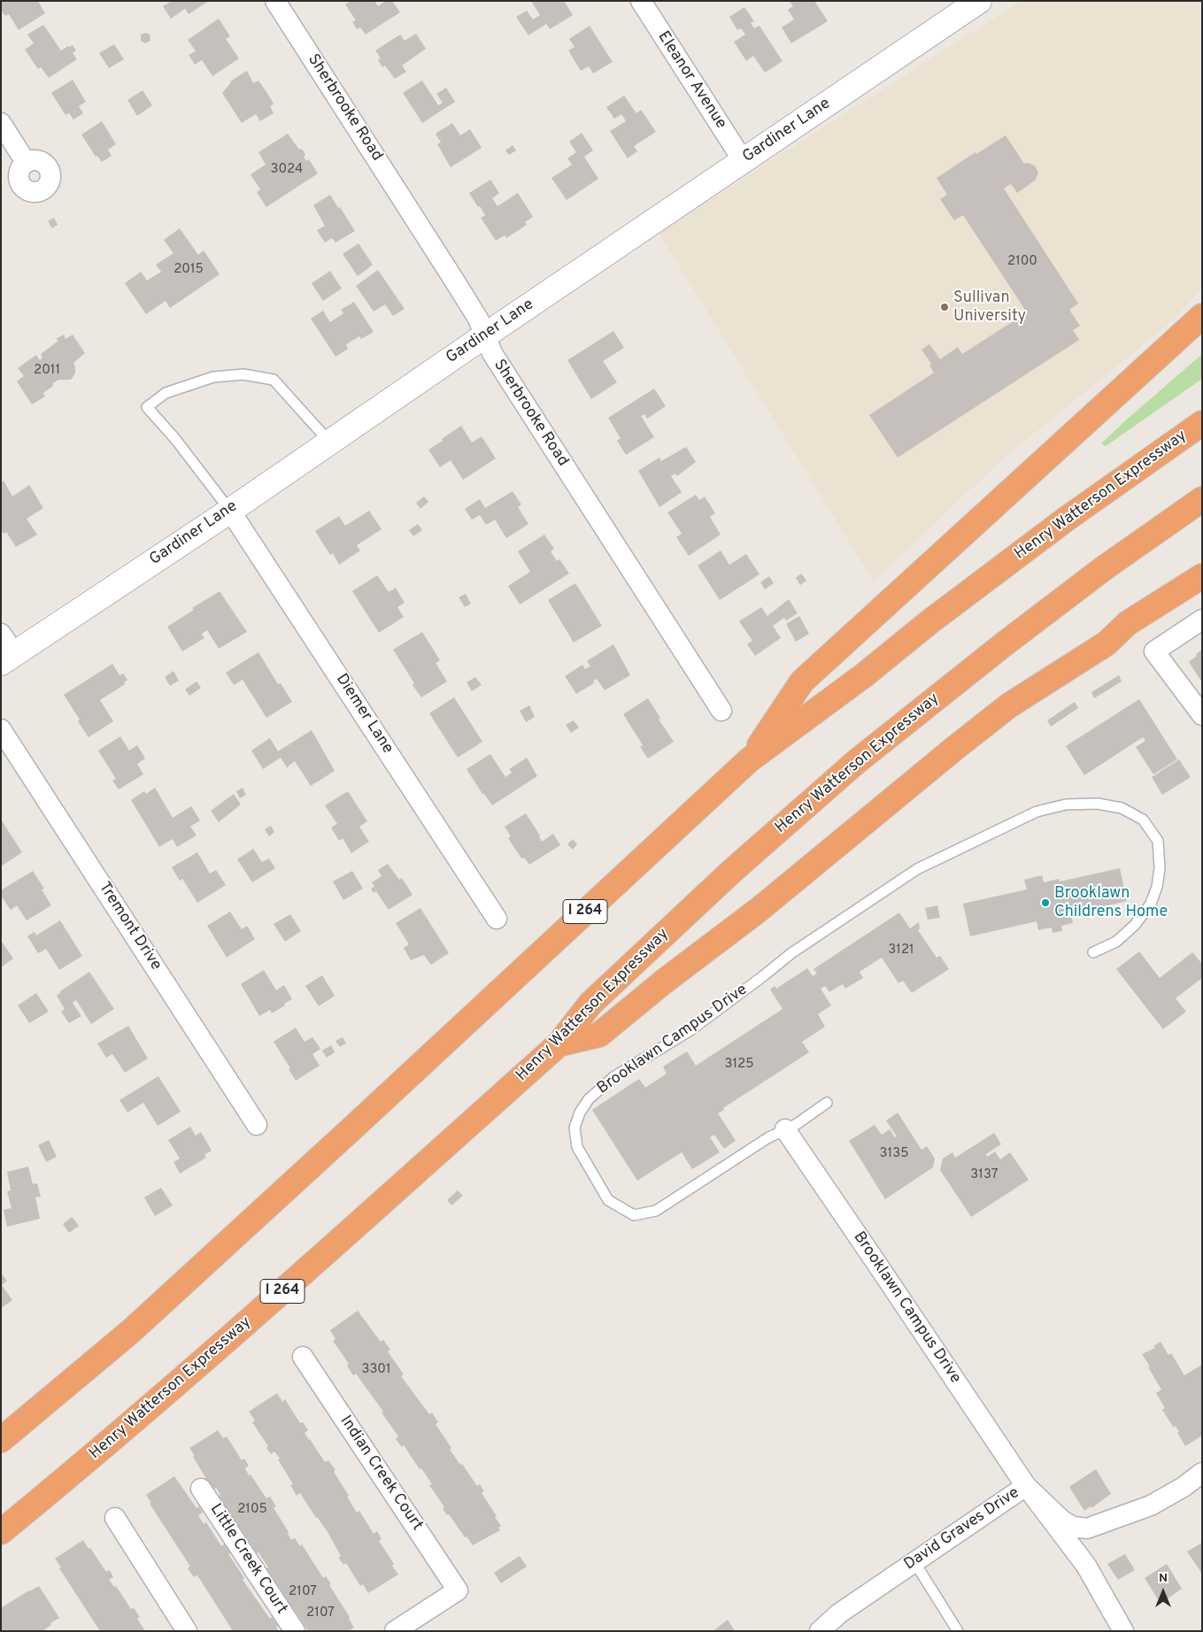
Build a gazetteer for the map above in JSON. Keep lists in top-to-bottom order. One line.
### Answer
{"streets":{"highway":["Henry Watterson Expressway","I 264"],"main road":["Gardiner Lane"],"street":["Eleanor Avenue","Sherbrooke Road","Diemer Lane","Tremont Drive","Brooklawn Campus Drive","Indian Creek Court","David Graves Drive","Little Creek Court"]},"crossings":[["Eleanor Avenue","Gardiner Lane"],["Sherbrooke Road","Gardiner Lane"],["Gardiner Lane","Diemer Lane"],["Brooklawn Campus Drive","David Graves Drive"]],"places":["Sullivan University","Brooklawn Childrens Home"],"house_numbers":["3024","2100","2015","2011","3121","3125","3135","3137","3301","2105","2107","2107"],"north":"top"}
